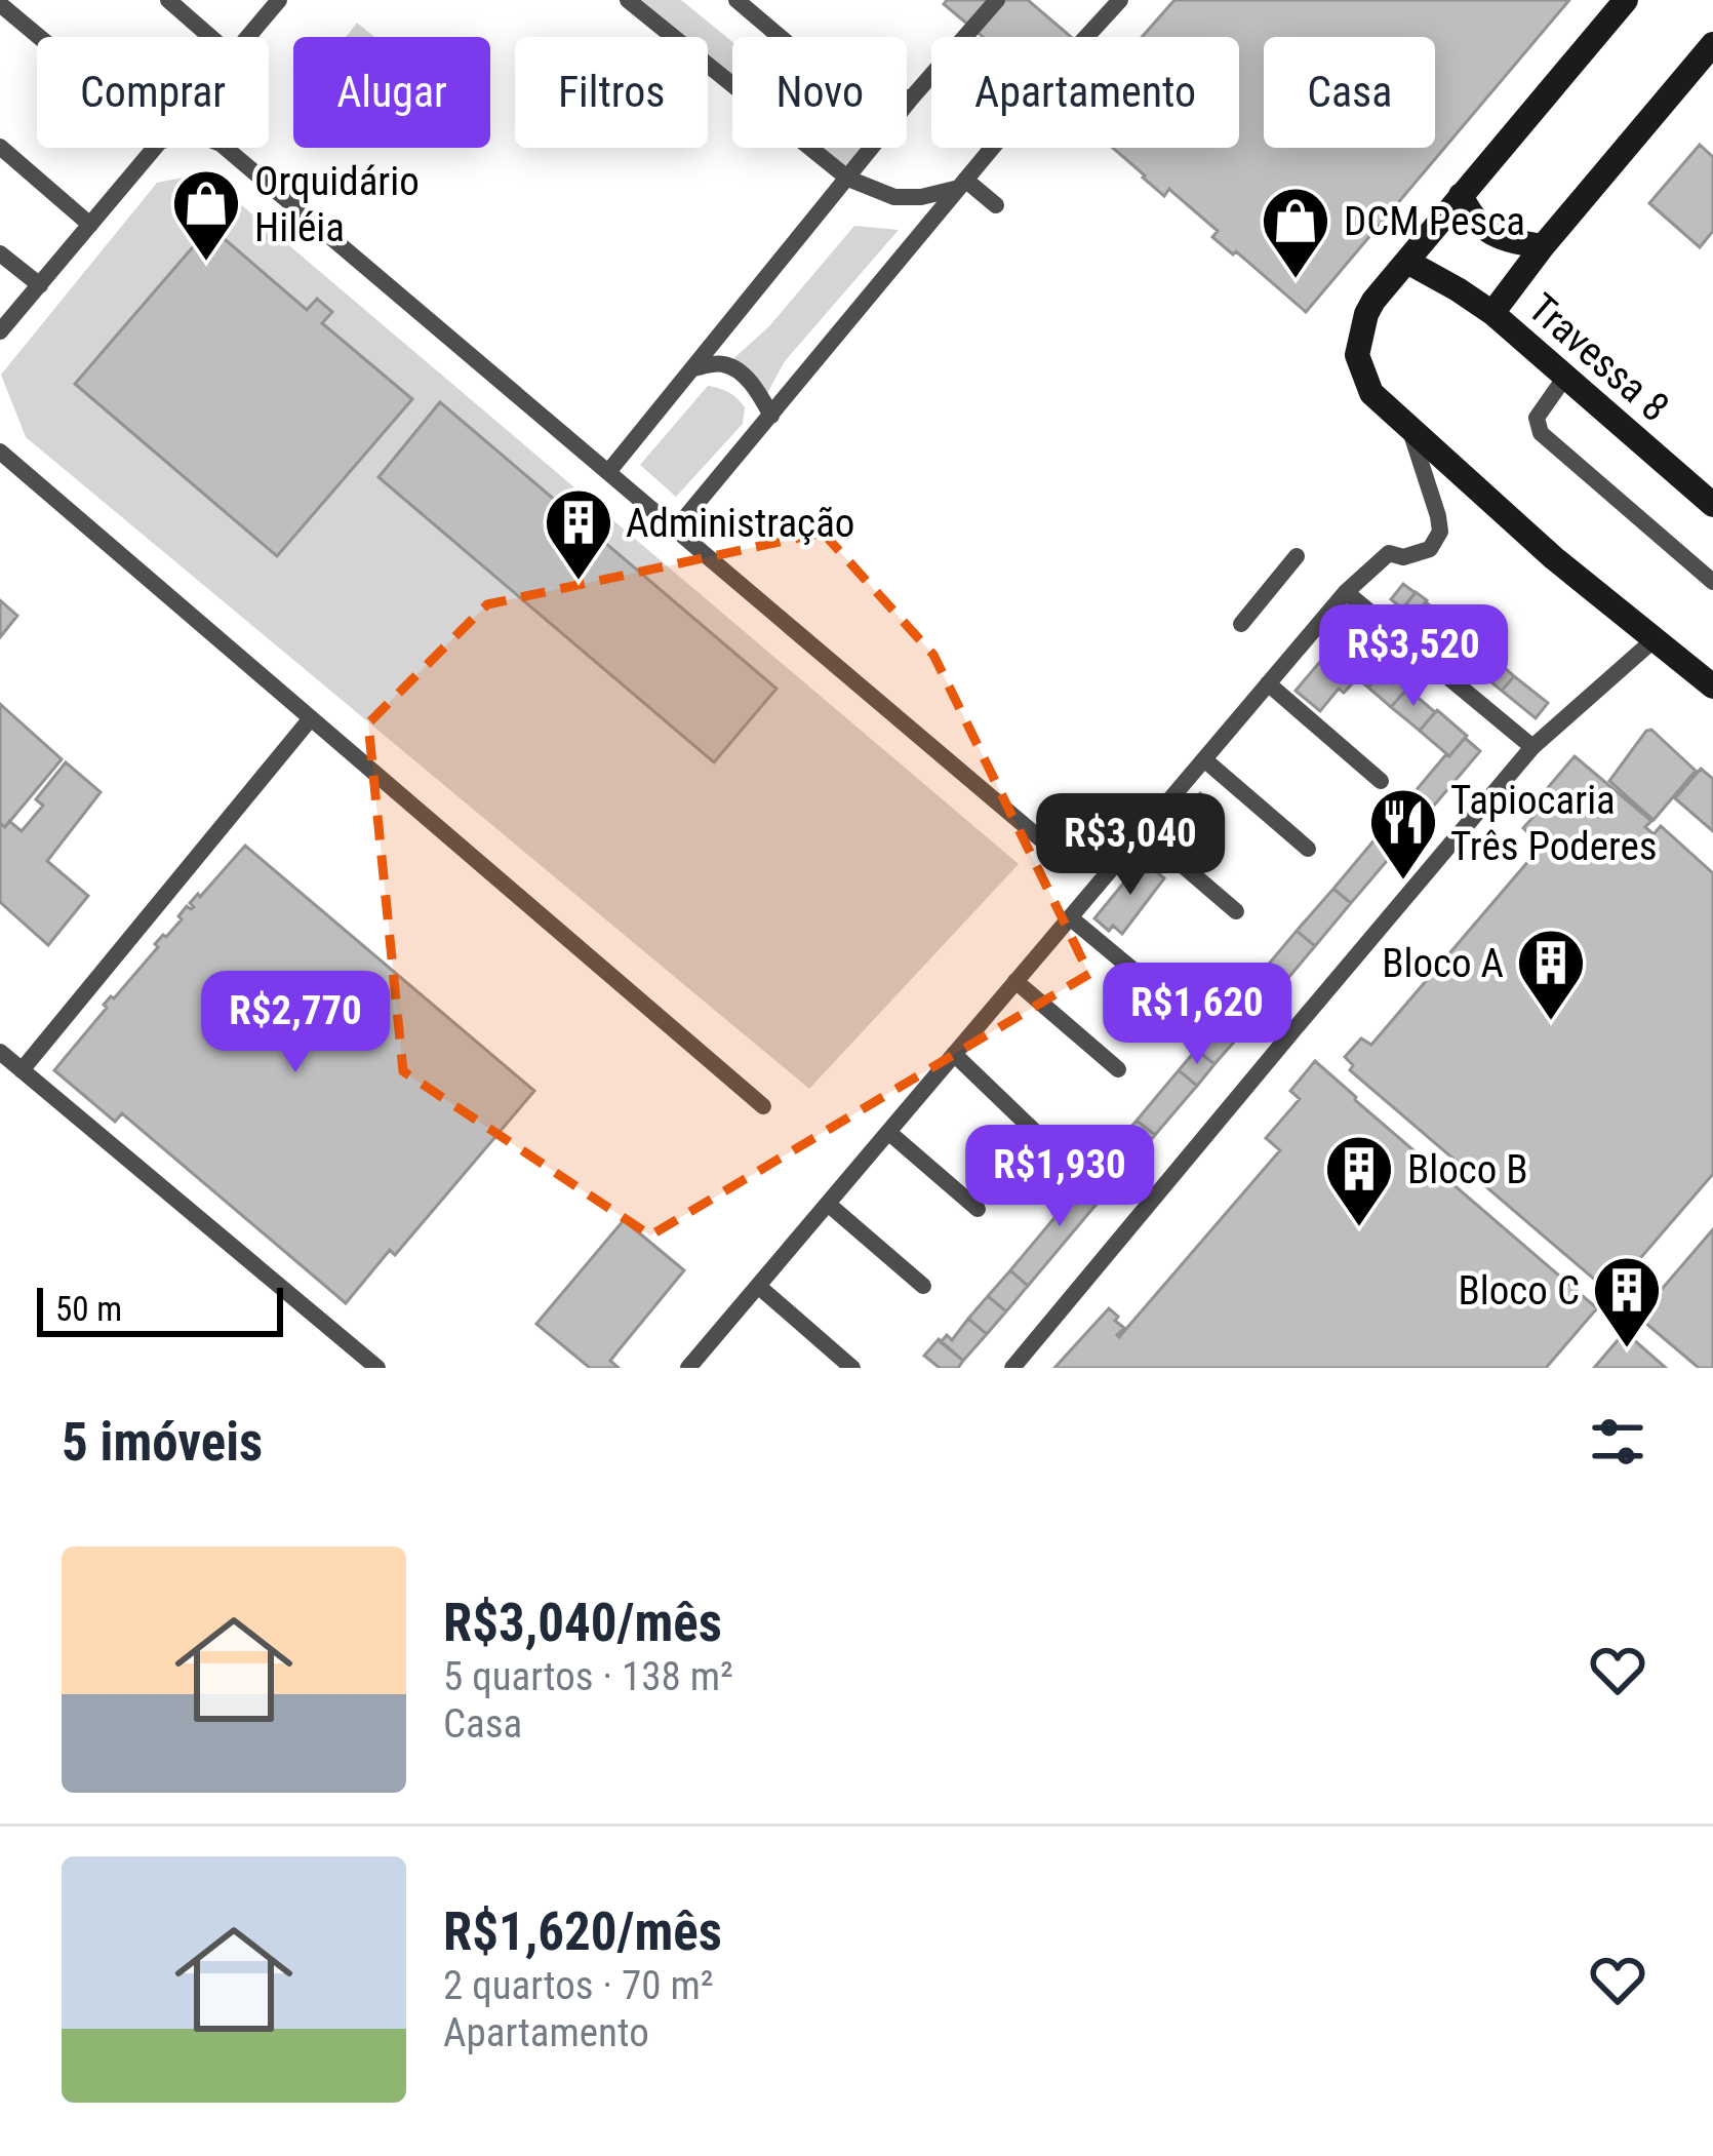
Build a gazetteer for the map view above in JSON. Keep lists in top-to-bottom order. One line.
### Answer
{"streets":{"main road":["Travessa 8"]},"places":{"shop":["Orquidário Hiléia","DCM Pesca"],"building":["Administração","Bloco A","Bloco B","Bloco C"],"restaurant":["Tapiocaria Três Poderes"]},"scale_bar":"50 m","page":{"chip":["Comprar","Alugar","Filtros","Novo","Apartamento","Casa"],"price":["R$3,520","R$3,040","R$1,620","R$2,770","R$1,930"],"scale":"50 m","heading":"5 imóveis","list":[{"name":"R$3,040/mês","note":"5 quartos · 138 m² · Casa"},{"name":"R$1,620/mês","note":"2 quartos · 70 m² · Apartamento"}]}}
